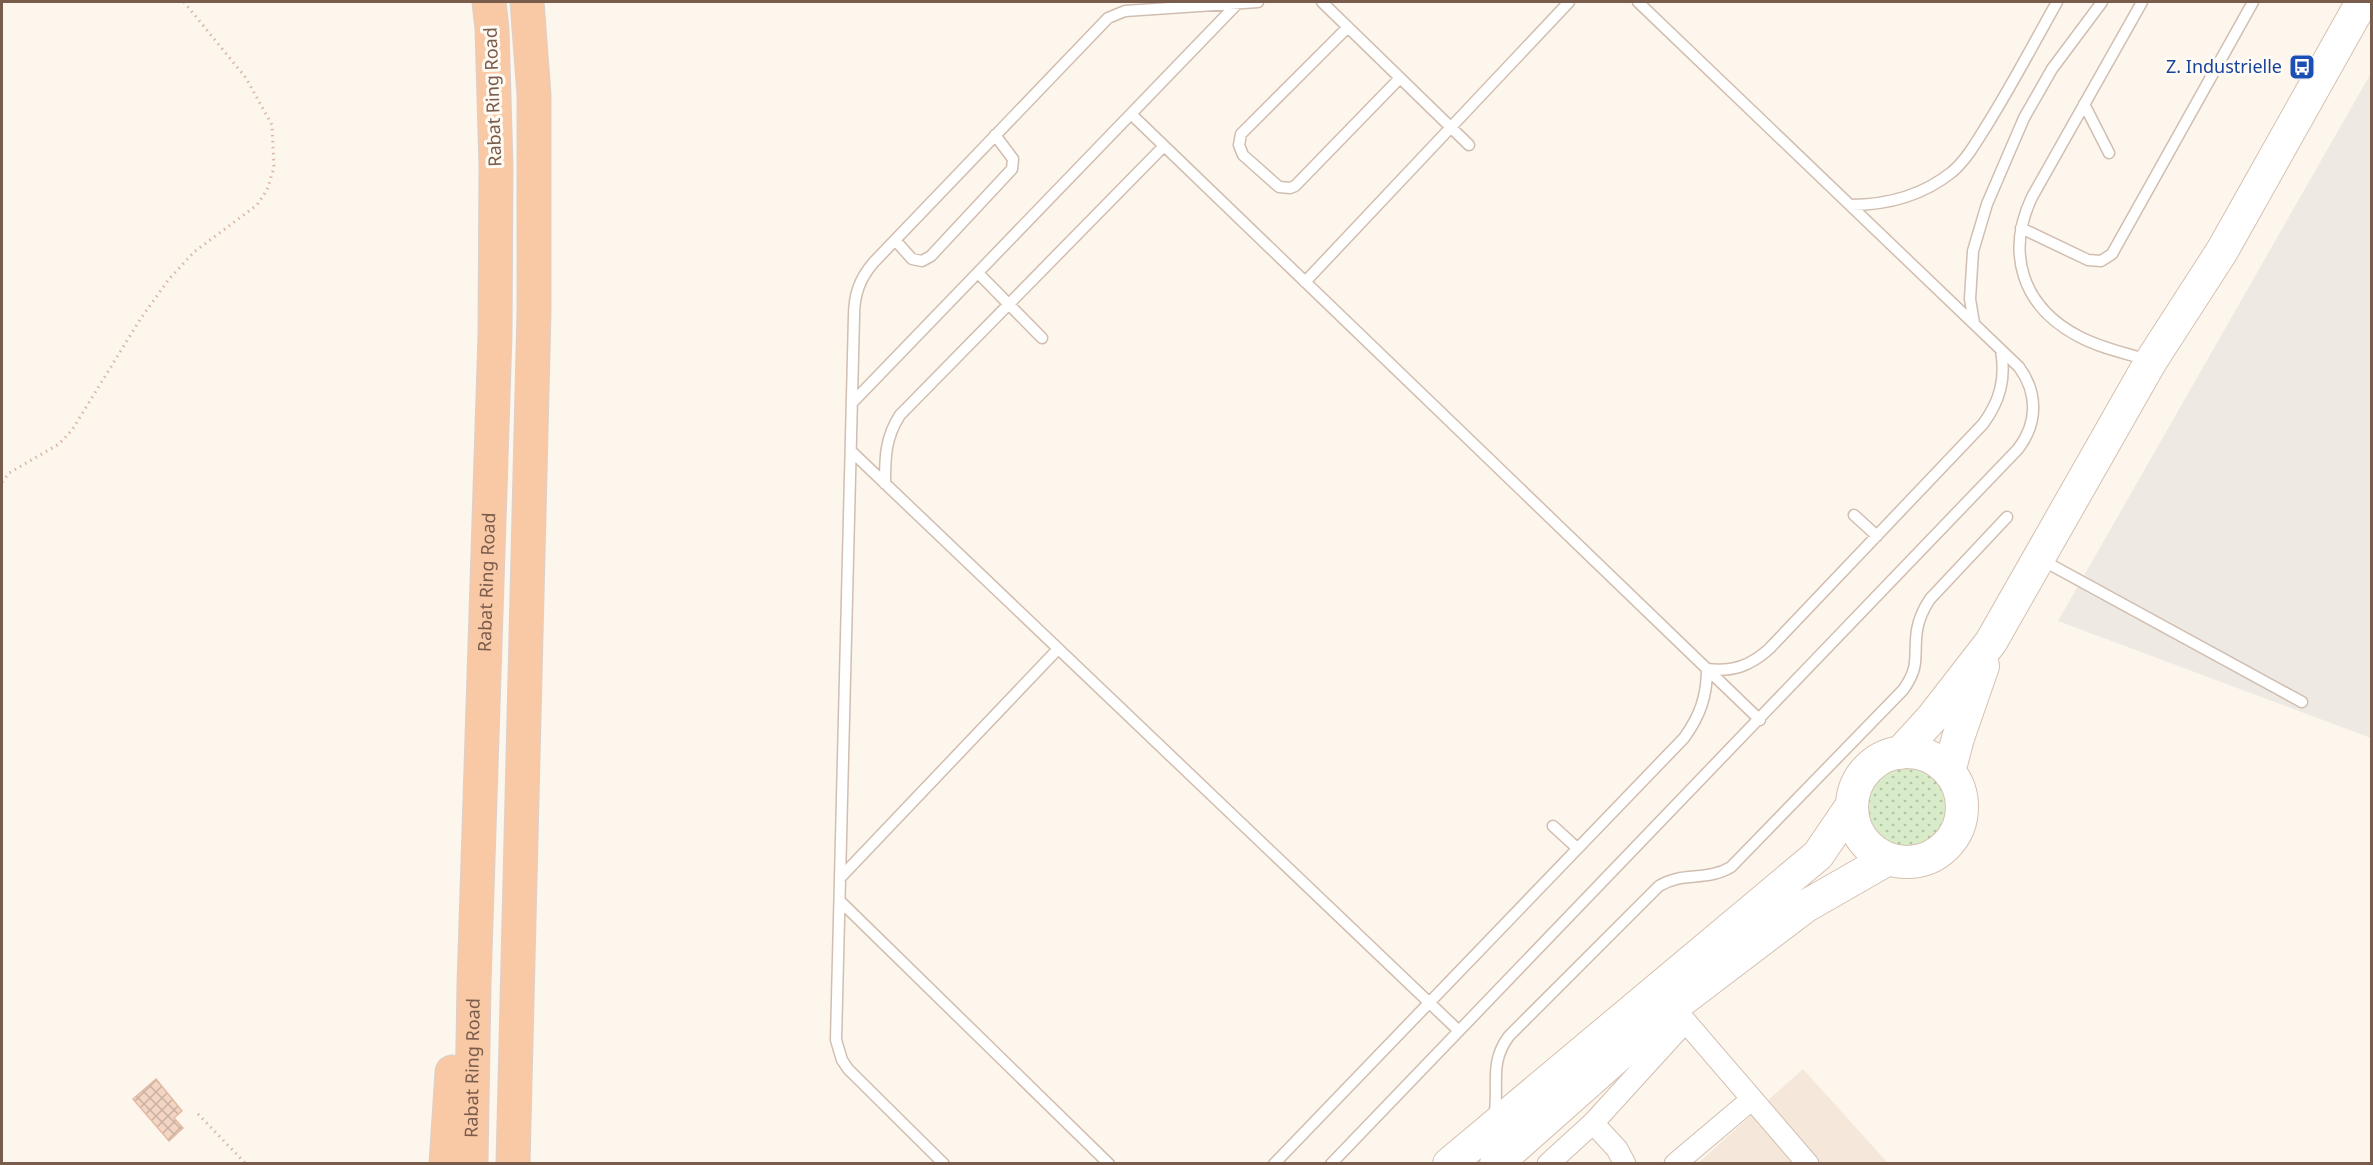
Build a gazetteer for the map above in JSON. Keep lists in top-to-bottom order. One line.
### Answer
{"streets":{"highway":["Rabat Ring Road"]},"places":{"bus stop":["Z. Industrielle"]}}
